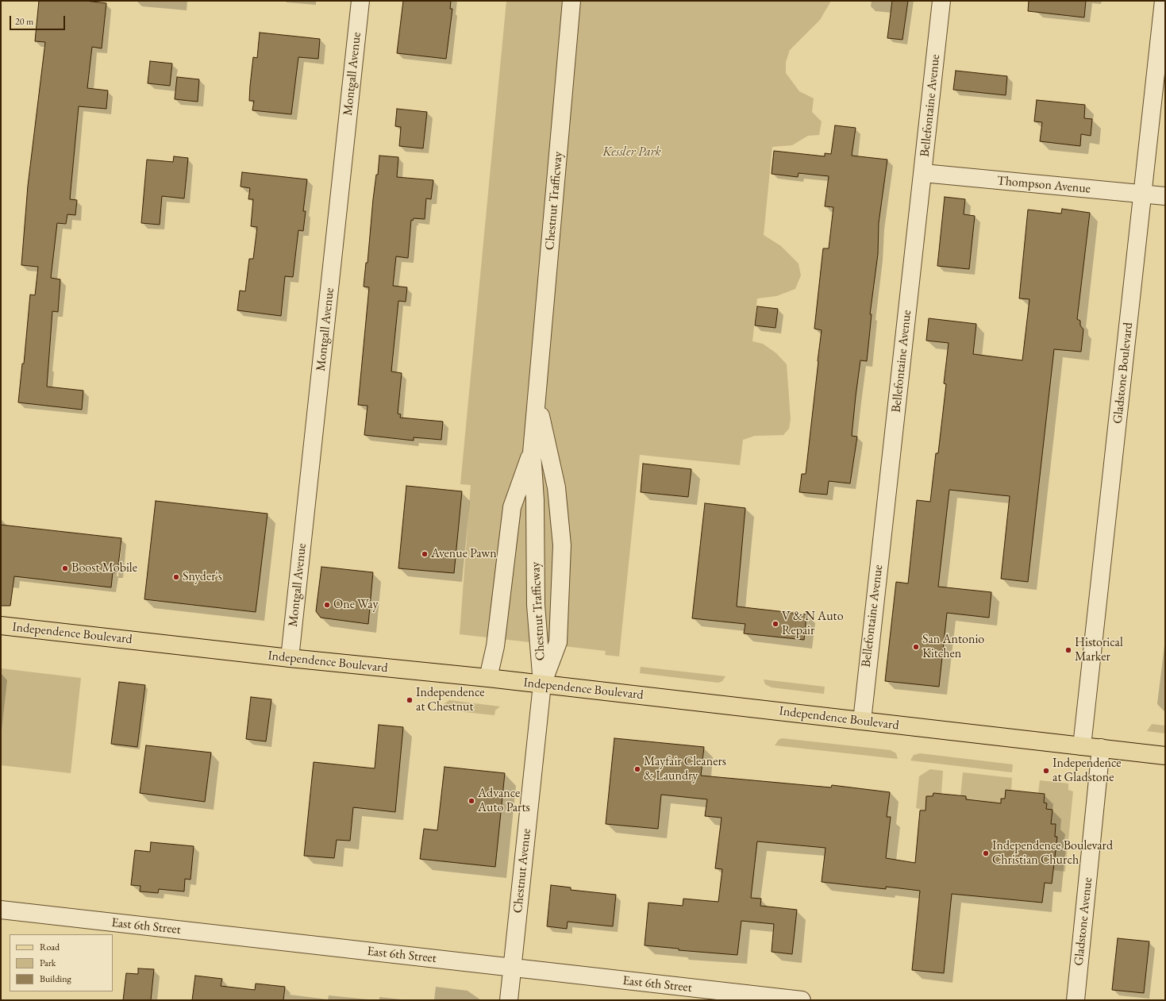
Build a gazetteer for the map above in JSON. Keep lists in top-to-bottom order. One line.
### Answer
{"streets":{"main road":["Independence Boulevard"],"street":["Montgall Avenue","Bellefontaine Avenue","Thompson Avenue","Chestnut Trafficway","Gladstone Boulevard","Chestnut Avenue","Gladstone Avenue","East 6th Street"]},"crossings":[["Montgall Avenue","Independence Boulevard"],["Bellefontaine Avenue","Thompson Avenue"],["Bellefontaine Avenue","Independence Boulevard"],["Thompson Avenue","Gladstone Boulevard"],["Chestnut Trafficway","Independence Boulevard"],["Chestnut Trafficway","Chestnut Avenue"],["Gladstone Boulevard","Independence Boulevard"],["Independence Boulevard","Chestnut Avenue"],["Independence Boulevard","Gladstone Avenue"],["Chestnut Avenue","East 6th Street"]],"parks":["Kessler Park"],"places":["Avenue Pawn","Boost Mobile","Snyder's","One Way","V & N Auto Repair","San Antonio Kitchen","Historical Marker","Independence at Chestnut","Mayfair Cleaners & Laundry","Independence at Gladstone","Advance Auto Parts","Independence Boulevard Christian Church"],"legend":["Road","Park","Building"],"scale_bar":"20 m"}
